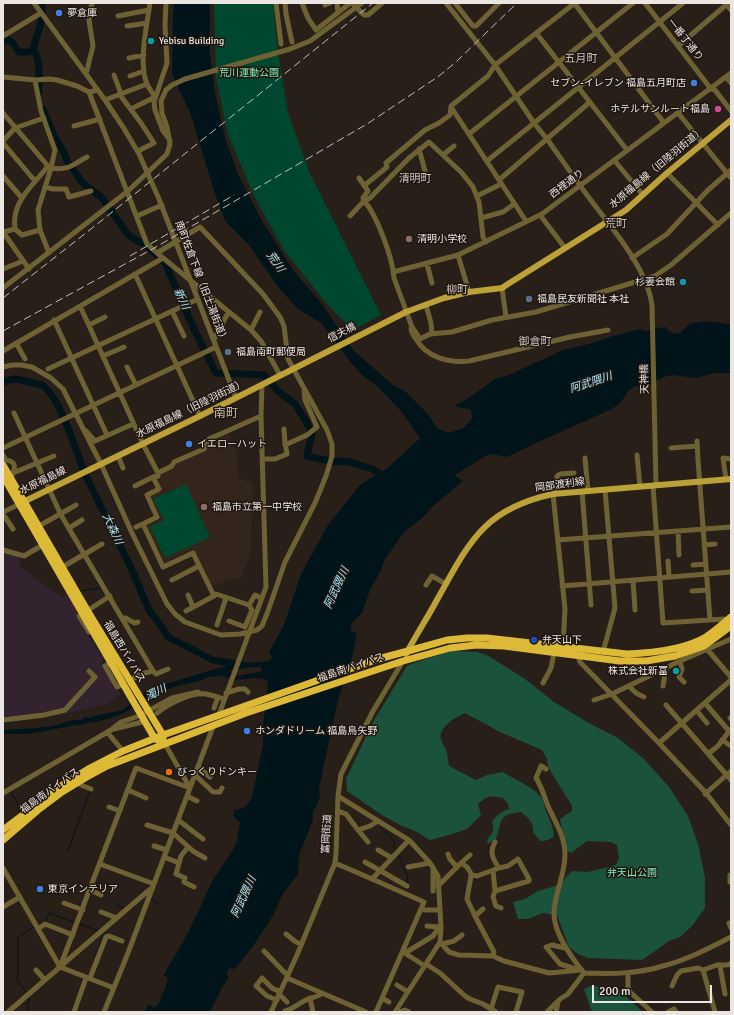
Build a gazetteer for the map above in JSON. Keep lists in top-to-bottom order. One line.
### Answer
{"streets":{"highway":["福島西バイパス","福島南バイパス"],"main road":["水原福島線（旧陸羽街道）","信夫橋","水原福島線","岡部渡利線"],"street":["一番丁通り","西裡通り","南町佐倉下線（旧土湯街道）","天神橋","富岡街道"]},"crossings":[["一番丁通り","西裡通り"],["水原福島線（旧陸羽街道）","南町佐倉下線（旧土湯街道）"],["水原福島線（旧陸羽街道）","信夫橋"],["水原福島線（旧陸羽街道）","天神橋"],["水原福島線（旧陸羽街道）","水原福島線"],["西裡通り","天神橋"],["天神橋","岡部渡利線"],["水原福島線","福島西バイパス"],["岡部渡利線","福島南バイパス"],["岡部渡利線","富岡街道"],["福島西バイパス","福島南バイパス"],["福島南バイパス","富岡街道"]],"districts":["五月町","清明町","荒町","柳町","御倉町","南町"],"water":["荒川","新川","阿武隈川","大森川","濁川"],"parks":["荒川運動公園","弁天山公園"],"places":["夢倉庫","Yebisu Building","セブン-イレブン 福島五月町店","ホテルサンルート福島","清明小学校","杉妻会館","福島民友新聞社 本社","福島南町郵便局","イエローハット","福島市立第一中学校","弁天山下","株式会社新富","ホンダドリーム 福島鳥矢野","びっくりドンキー","東京インテリア"],"scale_bar":"200 m"}
